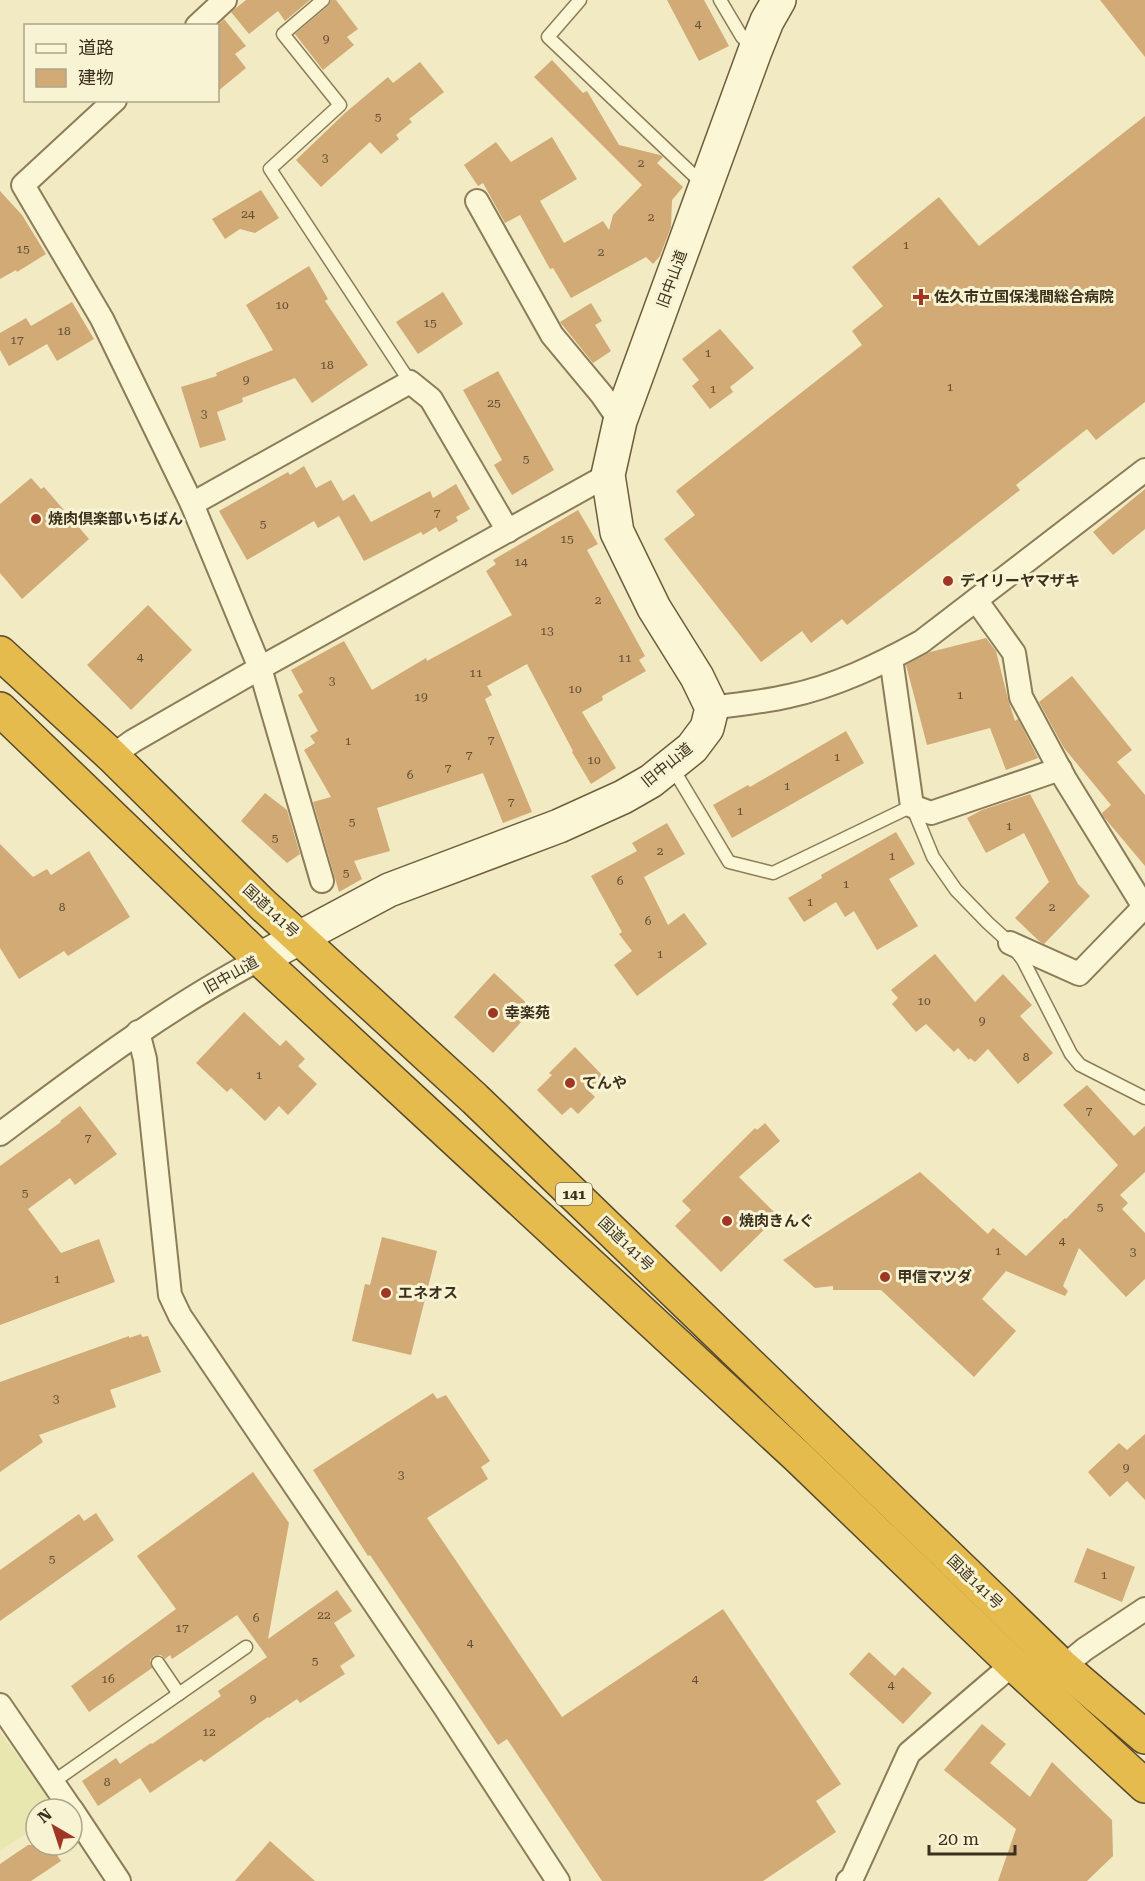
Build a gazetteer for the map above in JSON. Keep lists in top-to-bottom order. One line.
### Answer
{"streets":{"highway":["国道141号","141"],"main road":["旧中山道"]},"crossings":[["旧中山道","国道141号"],["旧中山道","141"]],"places":{"health":["佐久市立国保浅間総合病院"],"other":["焼肉倶楽部いちばん","デイリーヤマザキ","幸楽苑","てんや","焼肉きんぐ","甲信マツダ","エネオス"]},"house_numbers":["4","9","5","3","2","24","2","1","15","2","10","15","18","17","1","18","9","1","1","25","3","5","7","5","15","14","2","13","4","11","11","3","10","1","19","7","1","7","1","10","7","6","1","7","1","5","1","5","2","1","5","6","1","1","8","2","6","1","10","9","8","1","7","7","5","5","4","1","3","1","3","9","3","5","1","22","6","17","4","5","16","4","4","9","12","8"],"legend":["道路","建物"],"scale_bar":"20 m","north":"top left"}
